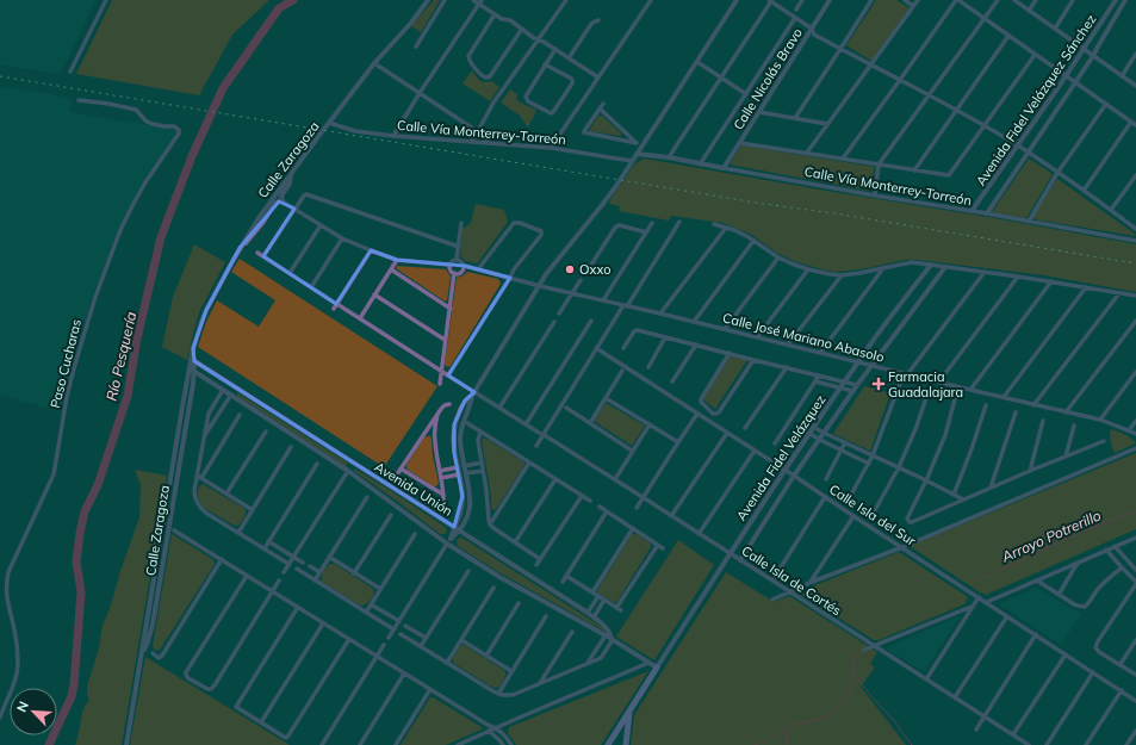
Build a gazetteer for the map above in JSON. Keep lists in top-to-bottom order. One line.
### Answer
{"streets":{"street":["Calle Nicolás Bravo","Avenida Fidel Velázquez Sánchez","Calle Vía Monterrey-Torreón","Calle Zaragoza","Calle José Mariano Abasolo","Paso Cucharas","Avenida Fidel Velázquez","Avenida Unión","Calle Isla del Sur","Calle Isla de Cortés"]},"crossings":[["Calle Nicolás Bravo","Calle Vía Monterrey-Torreón"],["Avenida Fidel Velázquez Sánchez","Calle Vía Monterrey-Torreón"],["Calle Vía Monterrey-Torreón","Calle Zaragoza"],["Calle Zaragoza","Avenida Unión"],["Calle José Mariano Abasolo","Avenida Fidel Velázquez"],["Avenida Fidel Velázquez","Avenida Unión"],["Avenida Fidel Velázquez","Calle Isla del Sur"],["Avenida Fidel Velázquez","Calle Isla de Cortés"]],"water":["Río Pesquería","Arroyo Potrerillo"],"places":{"other":["Oxxo"],"health":["Farmacia Guadalajara"]},"north":"top left"}
